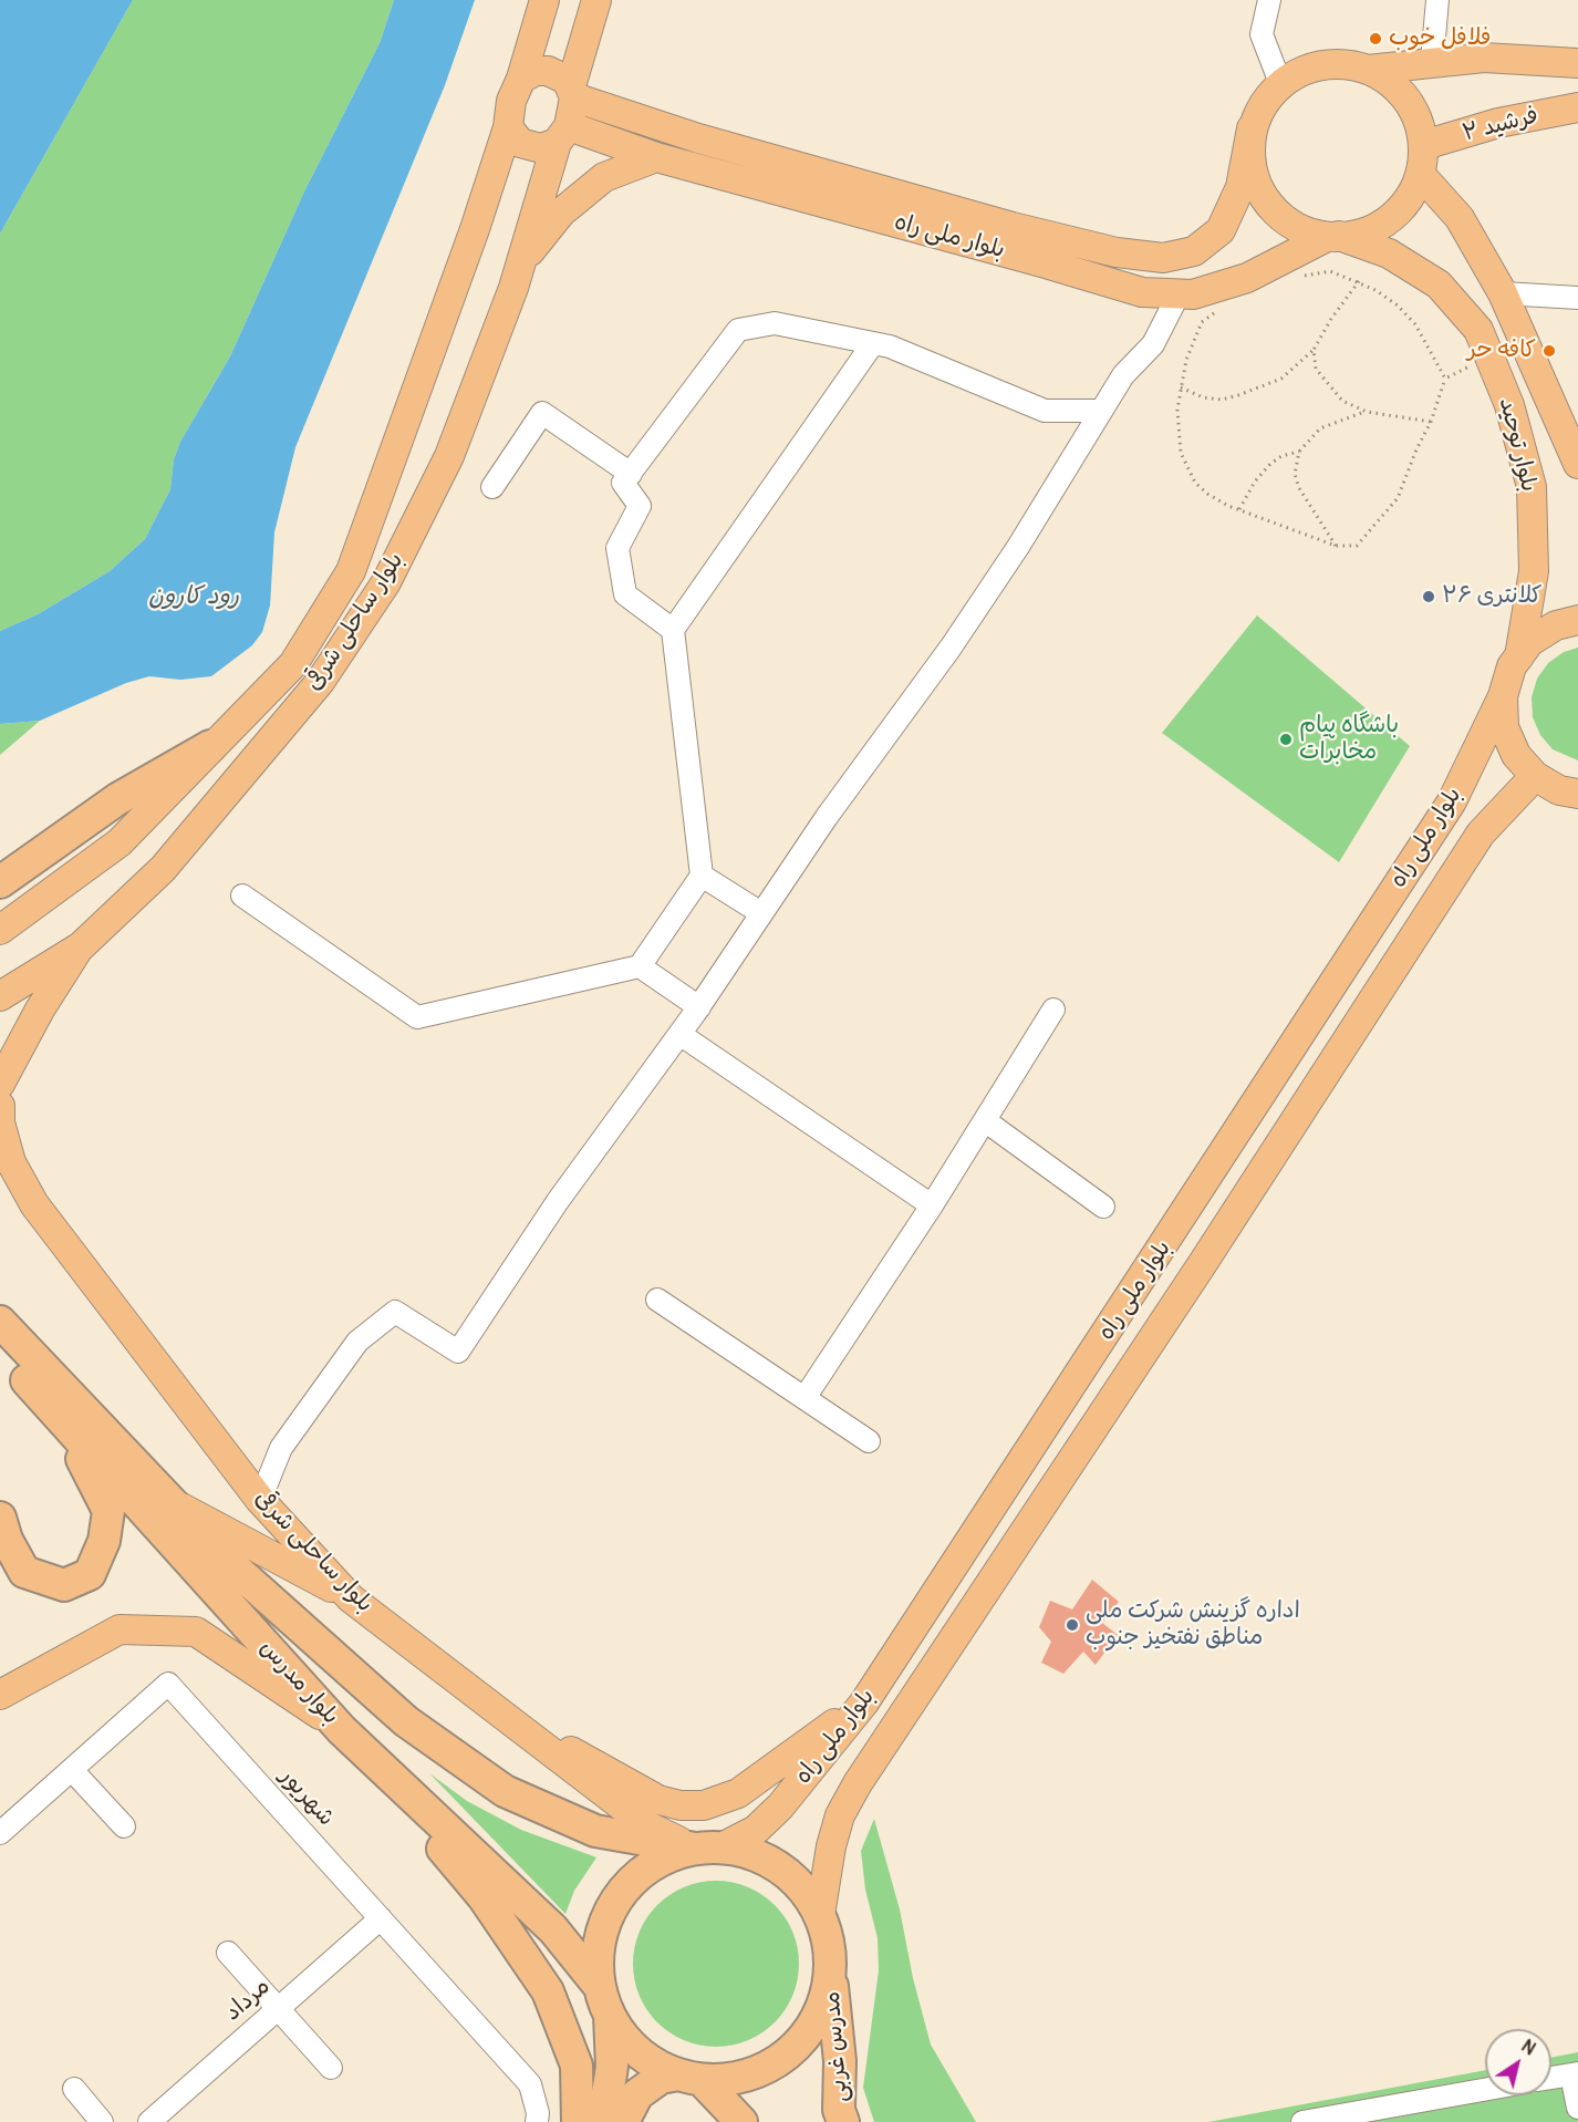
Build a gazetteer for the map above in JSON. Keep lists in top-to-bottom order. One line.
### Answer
{"streets":{"highway":["بلوار مدرس","مدرس غربی"],"main road":["فرشید ۲","بلوار ملی راه","بلوار توحید","بلوار ساحلی شرقی"],"street":["شهریور","مرداد"]},"crossings":[["فرشید ۲","بلوار ملی راه"],["فرشید ۲","بلوار توحید"],["بلوار ملی راه","بلوار توحید"],["بلوار ملی راه","بلوار ساحلی شرقی"],["بلوار ملی راه","بلوار مدرس"],["بلوار ملی راه","مدرس غربی"],["بلوار ساحلی شرقی","بلوار مدرس"],["بلوار ساحلی شرقی","مدرس غربی"],["بلوار مدرس","مدرس غربی"],["شهریور","مرداد"]],"water":["رود کارون"],"places":["فلافل خوب","کافه حر","کلانتری ۲۶","باشگاه پیام مخابرات","اداره گزینش شرکت ملی مناطق نفتخیز جنوب"],"north":"top right"}
